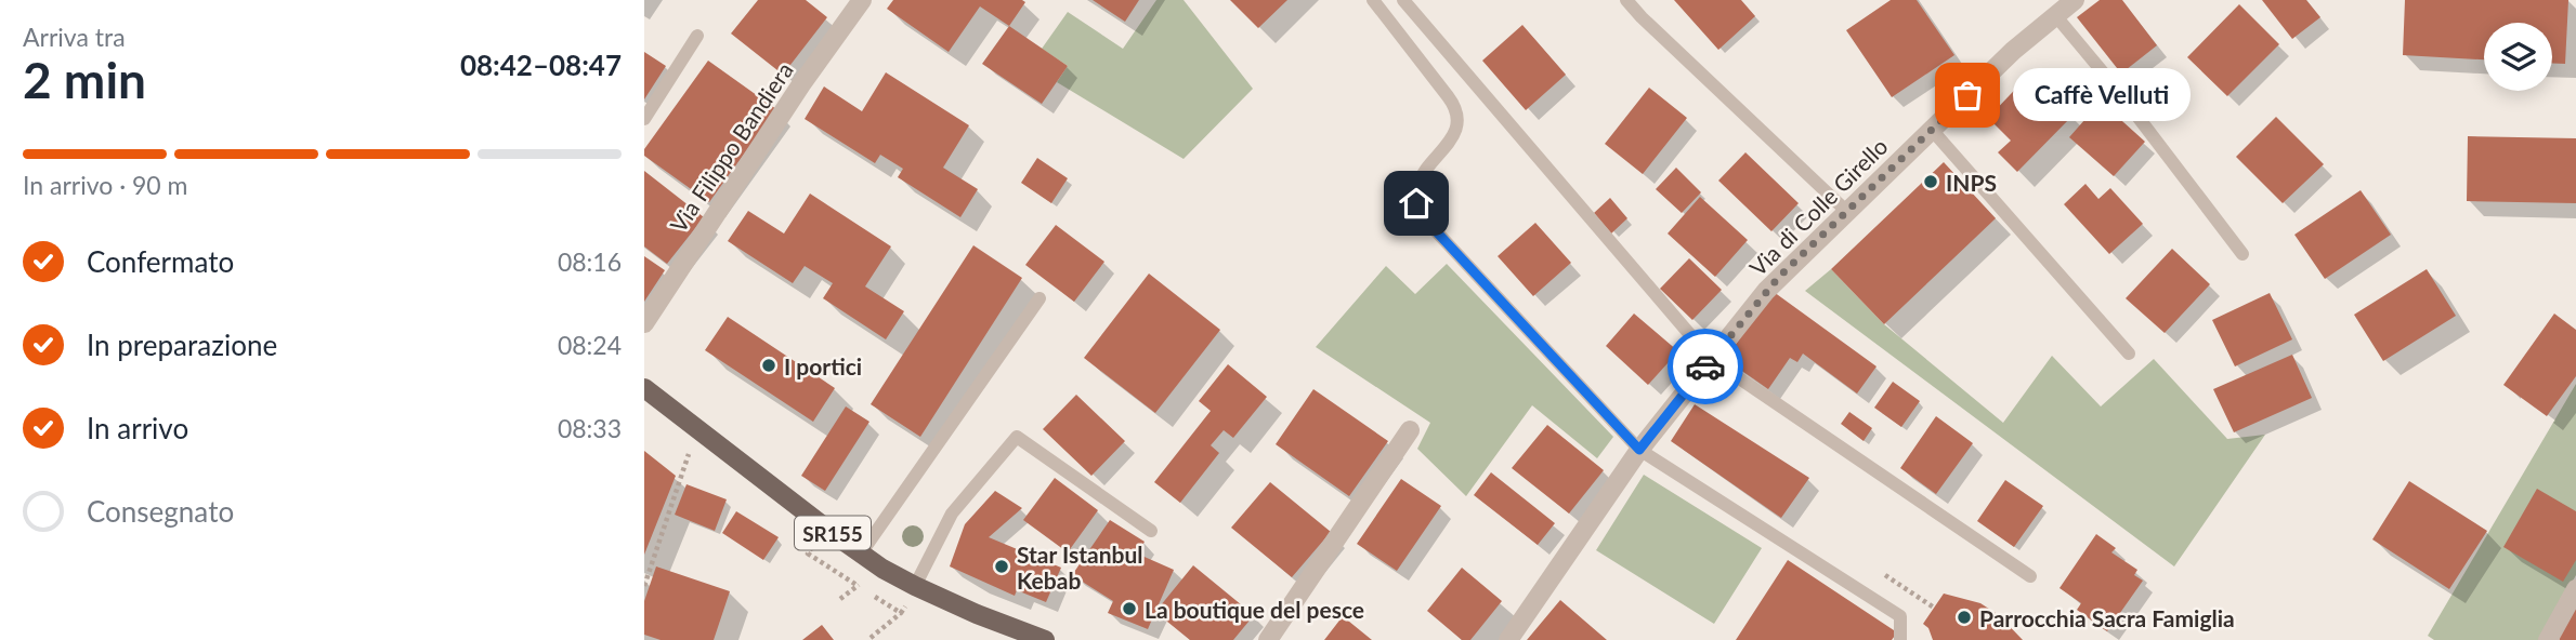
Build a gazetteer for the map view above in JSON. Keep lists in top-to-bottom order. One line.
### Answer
{"streets":{"main road":["SR155"],"street":["Via Filippo Bandiera","Via di Colle Girello"]},"places":["Caffè Velluti","INPS","I portici","Star Istanbul Kebab","La boutique del pesce","Parrocchia Sacra Famiglia"],"page":{"heading":["2 min","Arriva tra","08:42–08:47"],"bubble":"Caffè Velluti","bar":"In arrivo · 90 m","list":[["Confermato","08:16"],["In preparazione","08:24"],["In arrivo","08:33"],"Consegnato"]}}
